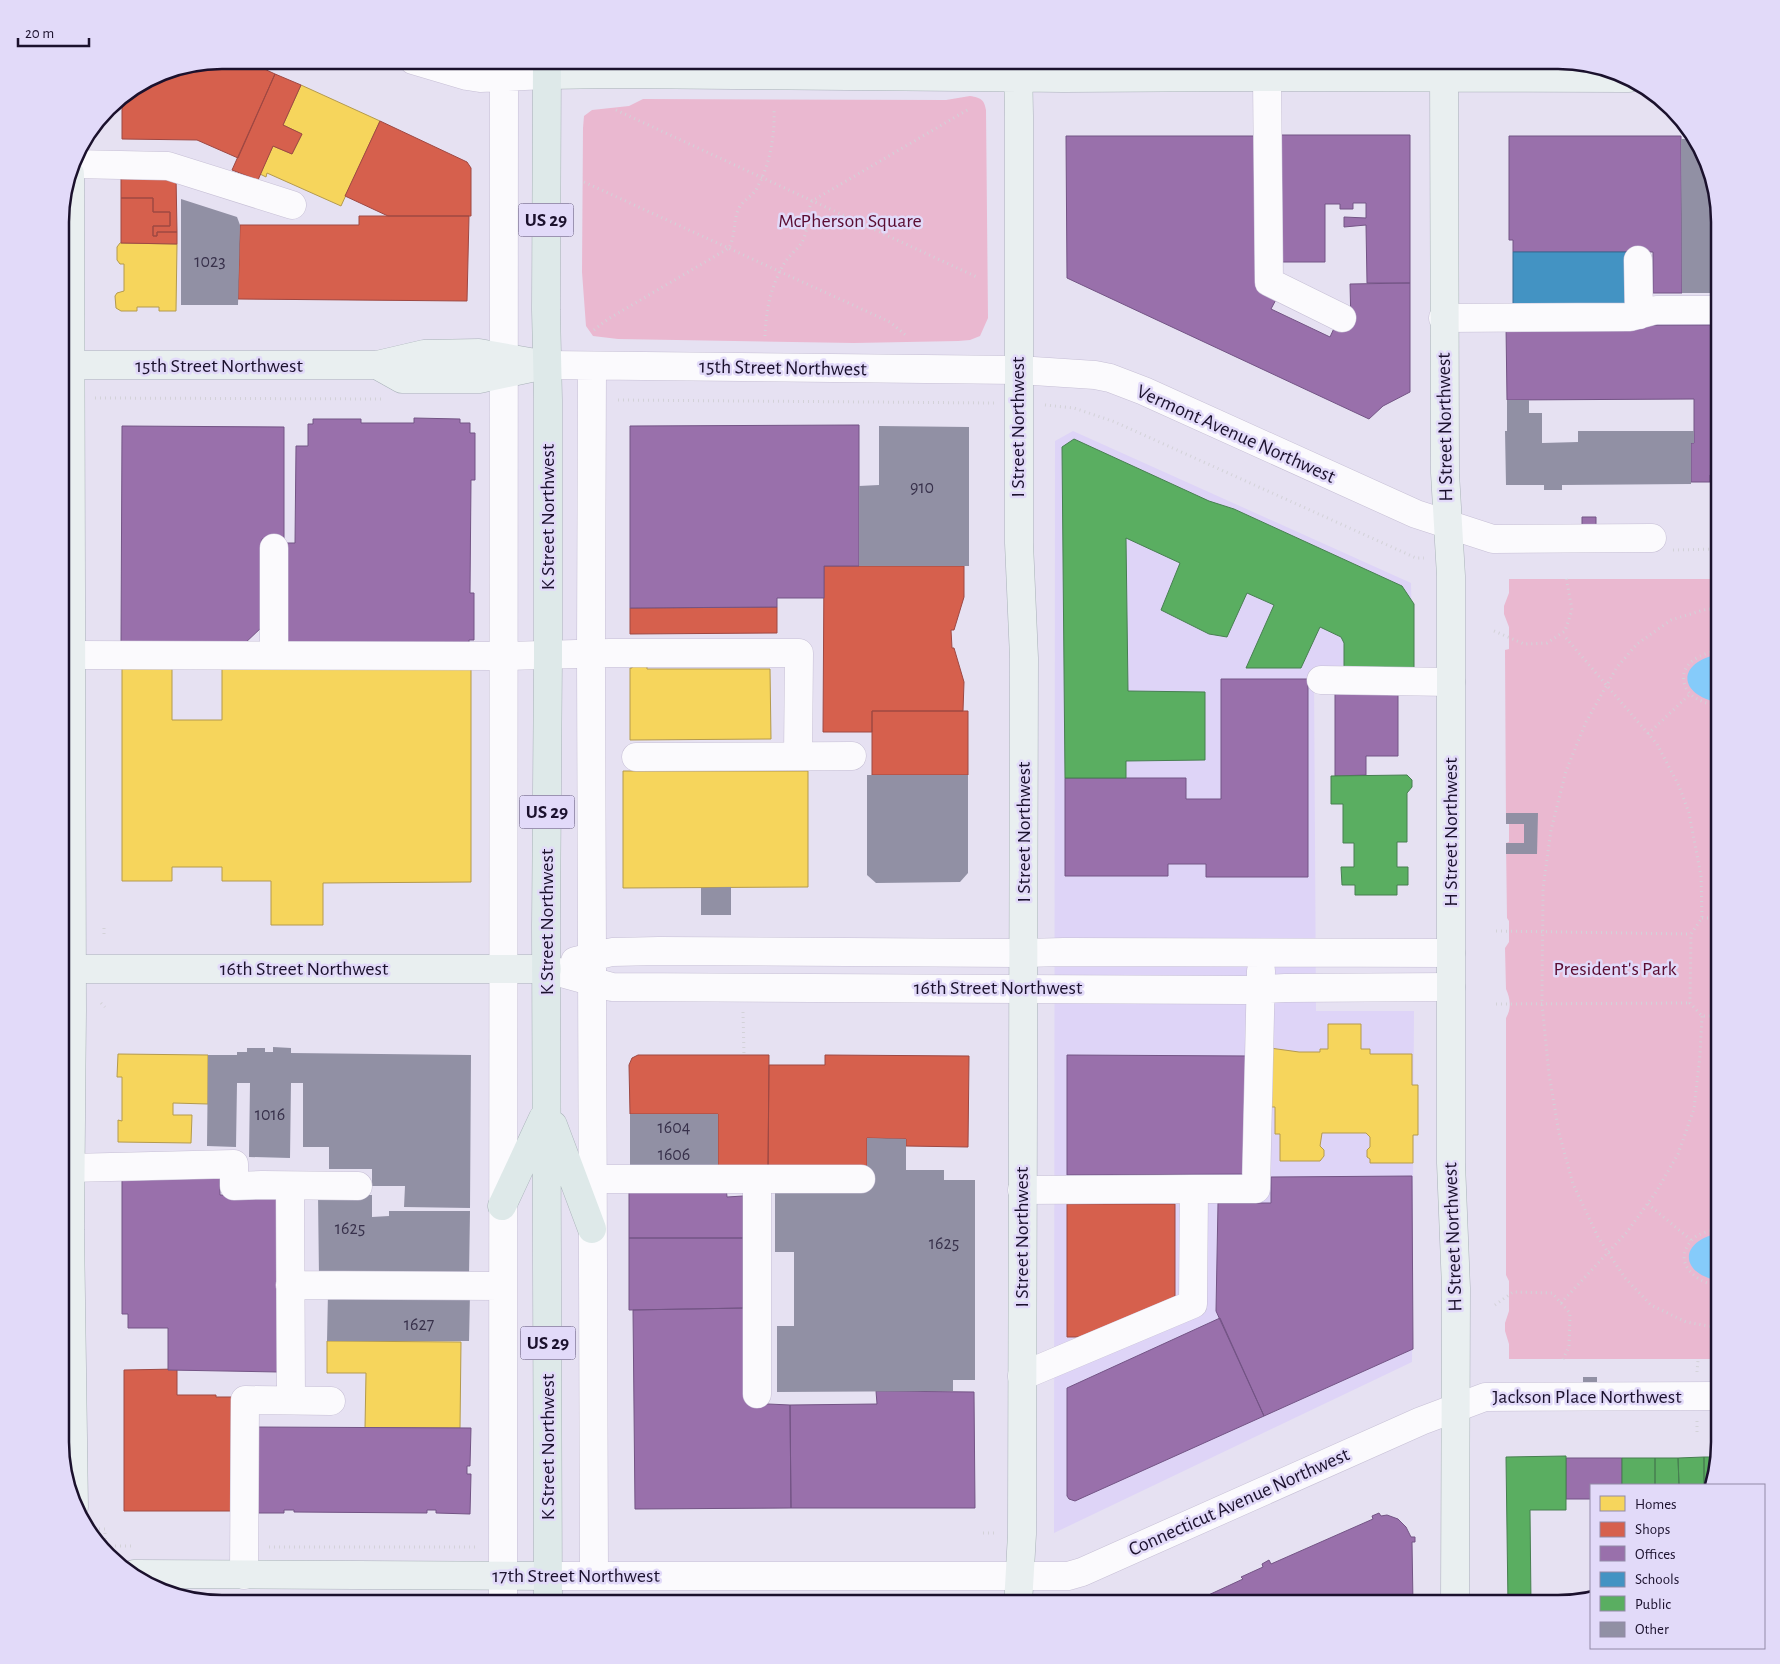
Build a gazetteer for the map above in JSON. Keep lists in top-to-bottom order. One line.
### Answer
{"streets":{"highway":["US 29","K Street Northwest"],"main road":["15th Street Northwest","I Street Northwest","H Street Northwest","16th Street Northwest","17th Street Northwest"],"street":["Vermont Avenue Northwest","Jackson Place Northwest","Connecticut Avenue Northwest"]},"crossings":[["15th Street Northwest","I Street Northwest"],["15th Street Northwest","Vermont Avenue Northwest"],["15th Street Northwest","K Street Northwest"],["I Street Northwest","Vermont Avenue Northwest"],["I Street Northwest","16th Street Northwest"],["I Street Northwest","Connecticut Avenue Northwest"],["I Street Northwest","17th Street Northwest"],["H Street Northwest","Vermont Avenue Northwest"],["H Street Northwest","16th Street Northwest"],["H Street Northwest","Jackson Place Northwest"],["H Street Northwest","Connecticut Avenue Northwest"],["K Street Northwest","16th Street Northwest"],["K Street Northwest","17th Street Northwest"],["Jackson Place Northwest","Connecticut Avenue Northwest"],["Connecticut Avenue Northwest","17th Street Northwest"]],"parks":["McPherson Square","President's Park"],"house_numbers":["1023","910","1016","1604","1606","1625","1625","1627"],"legend":["Homes","Shops","Offices","Schools","Public","Other"],"scale_bar":"20 m"}
